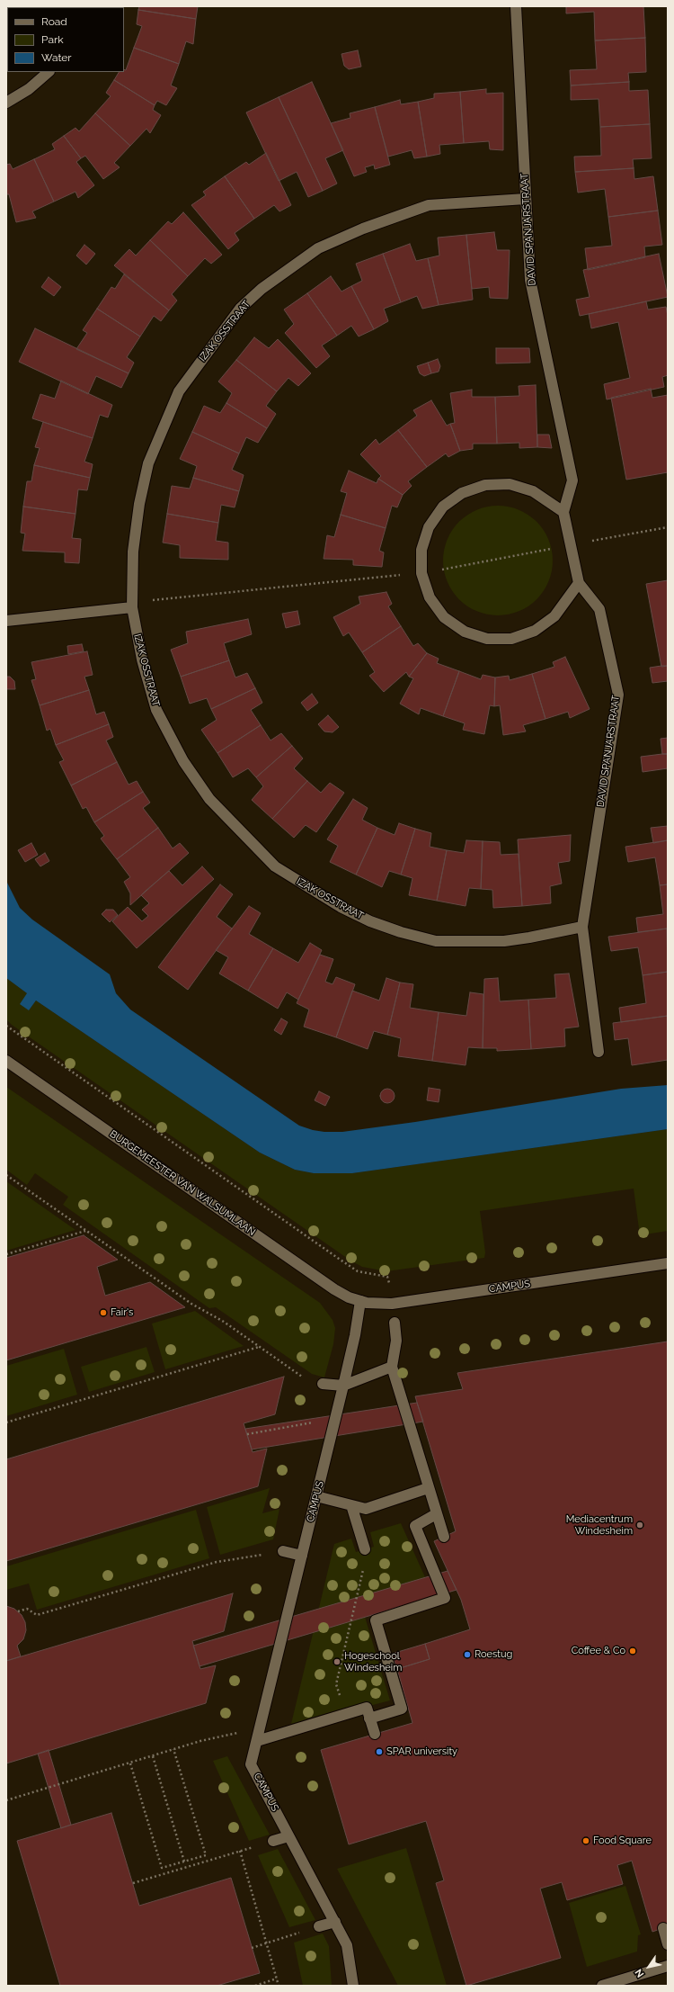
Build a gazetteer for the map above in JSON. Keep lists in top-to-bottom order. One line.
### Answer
{"streets":{"street":["DAVID SPANJARSTRAAT","IZAK OSSTRAAT","BURGEMEESTER VAN WALSUMLAAN","CAMPUS"]},"crossings":[["DAVID SPANJARSTRAAT","IZAK OSSTRAAT"],["BURGEMEESTER VAN WALSUMLAAN","CAMPUS"]],"places":["Fair's","Mediacentrum Windesheim","Coffee & Co","Roestug","Hogeschool Windesheim","SPAR university","Food Square"],"legend":["Road","Park","Water"],"north":"bottom left"}
